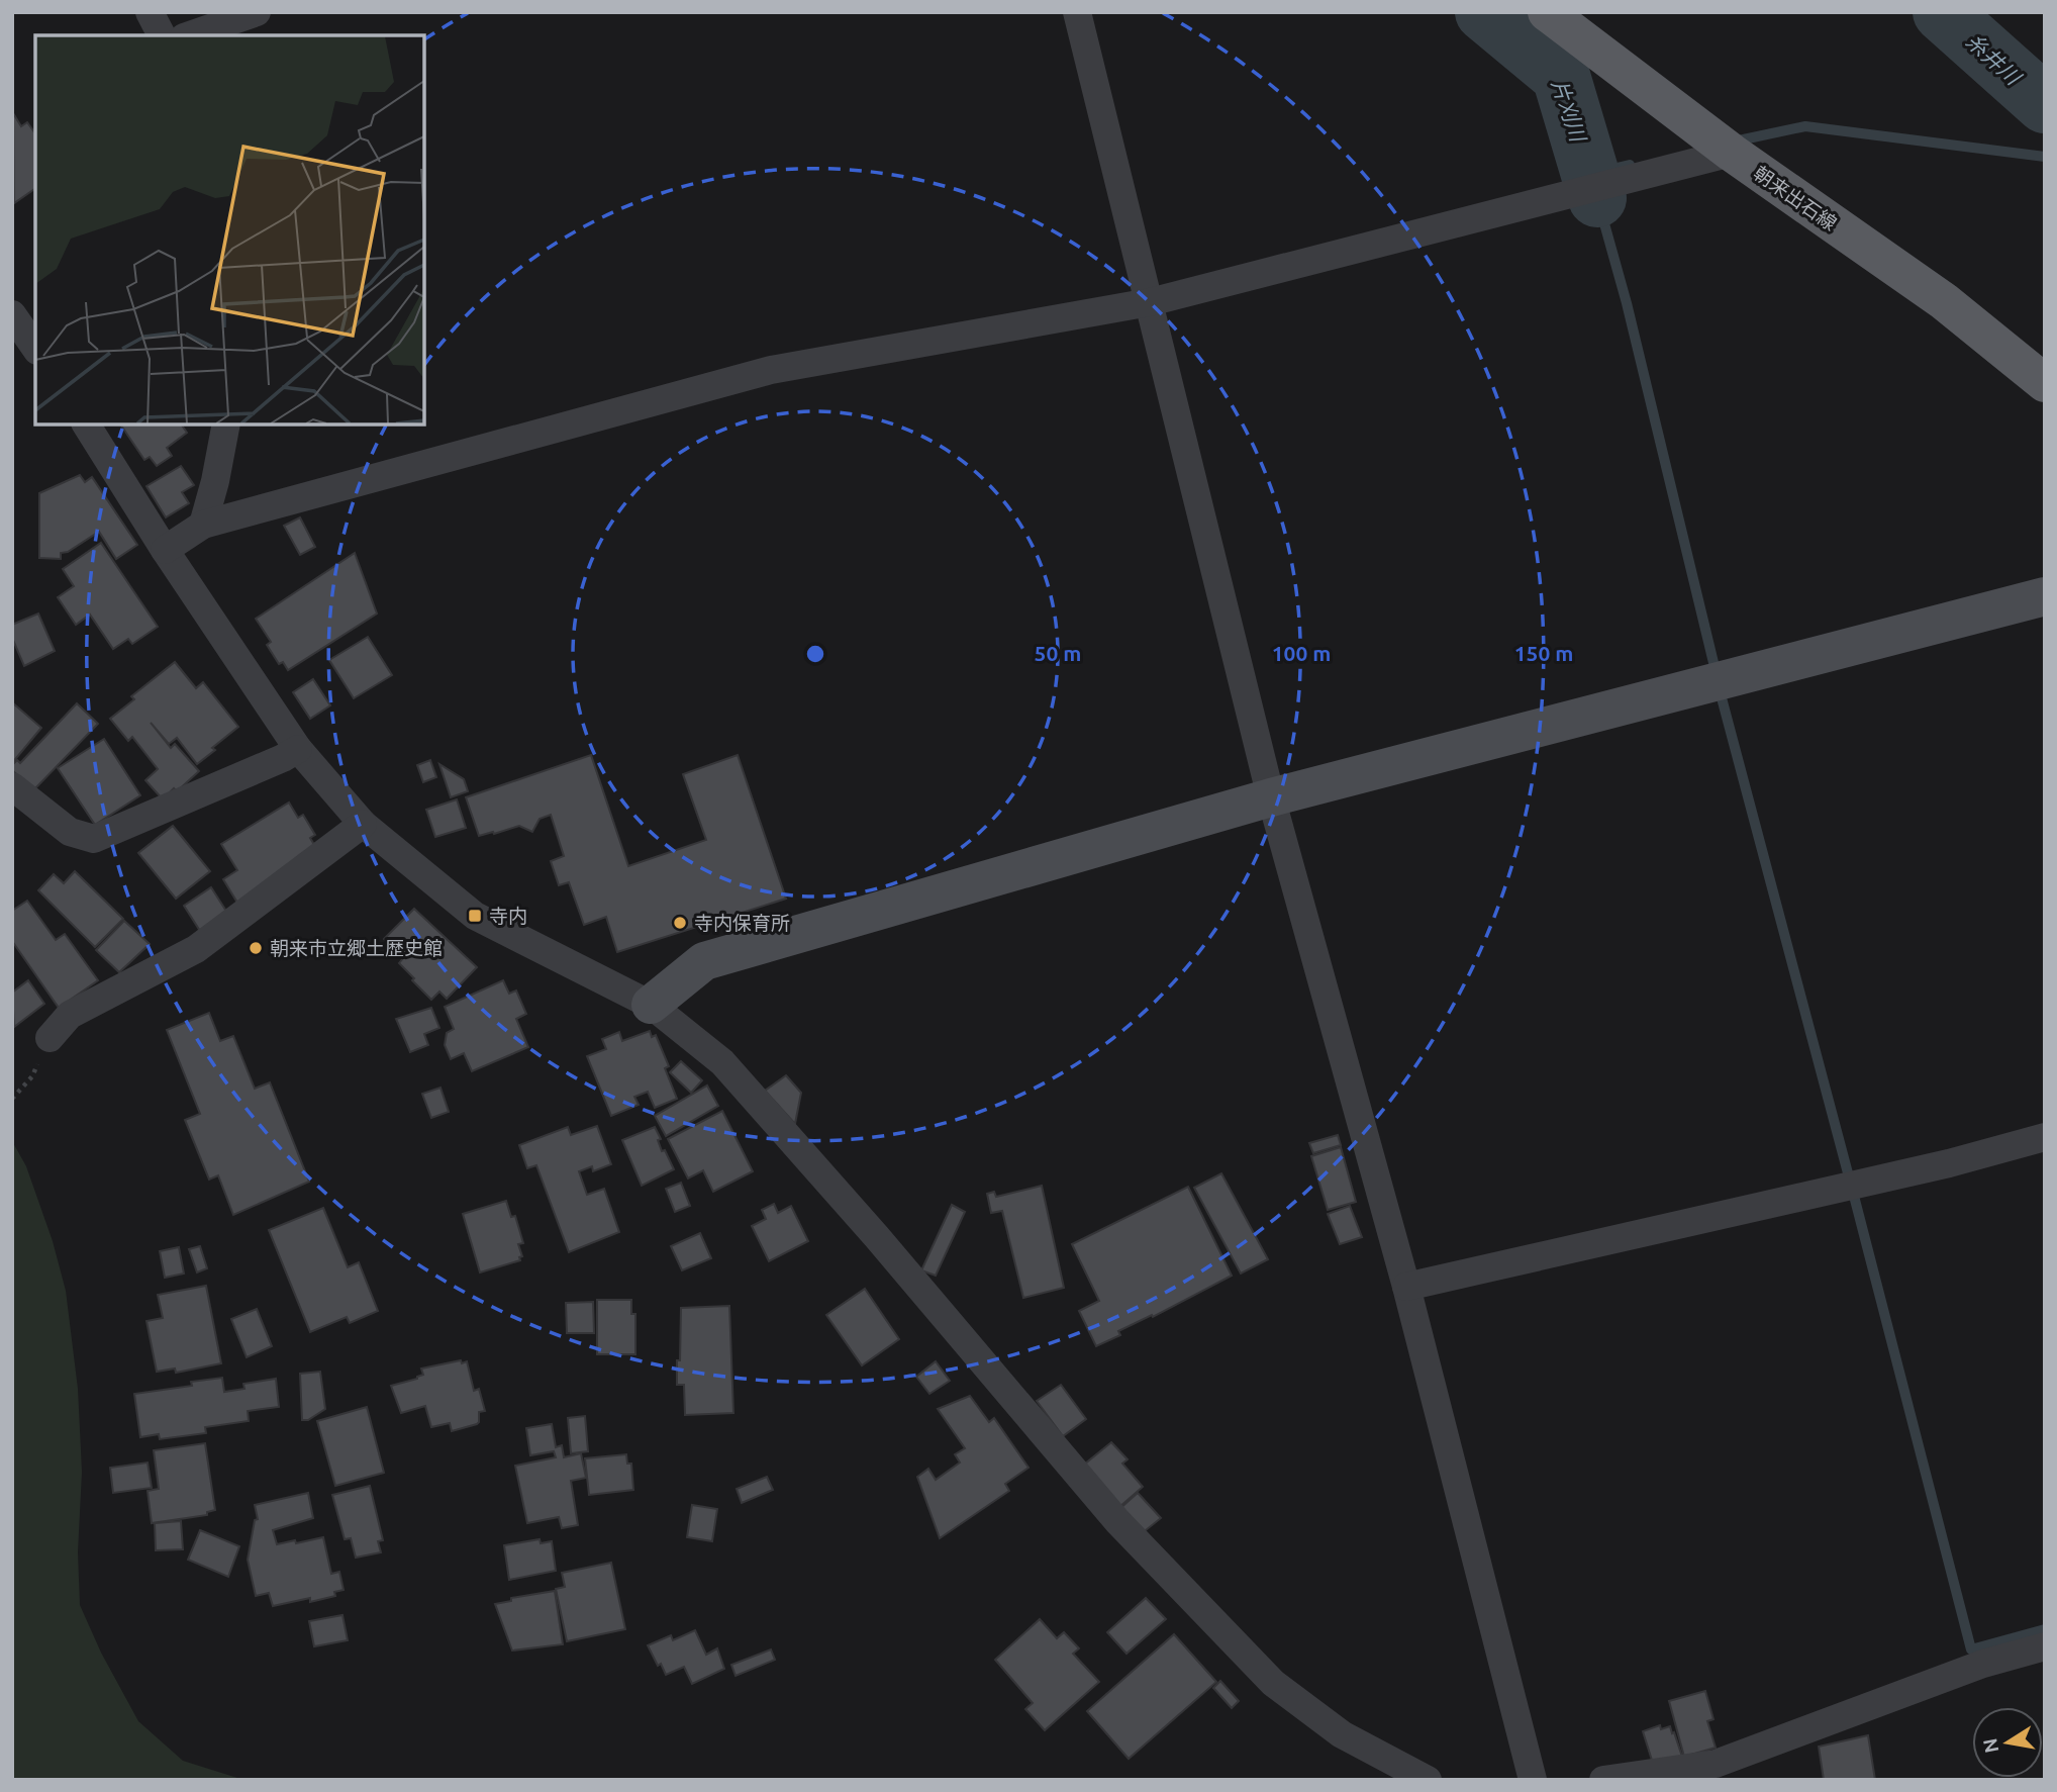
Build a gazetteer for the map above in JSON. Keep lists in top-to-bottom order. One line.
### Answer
{"streets":{"main road":["朝来出石線"]},"water":["糸井川","片刈川"],"places":{"transit":["寺内"],"other":["寺内保育所","朝来市立郷土歴史館"]},"north":"left","rings":["50 m","100 m","150 m"]}
